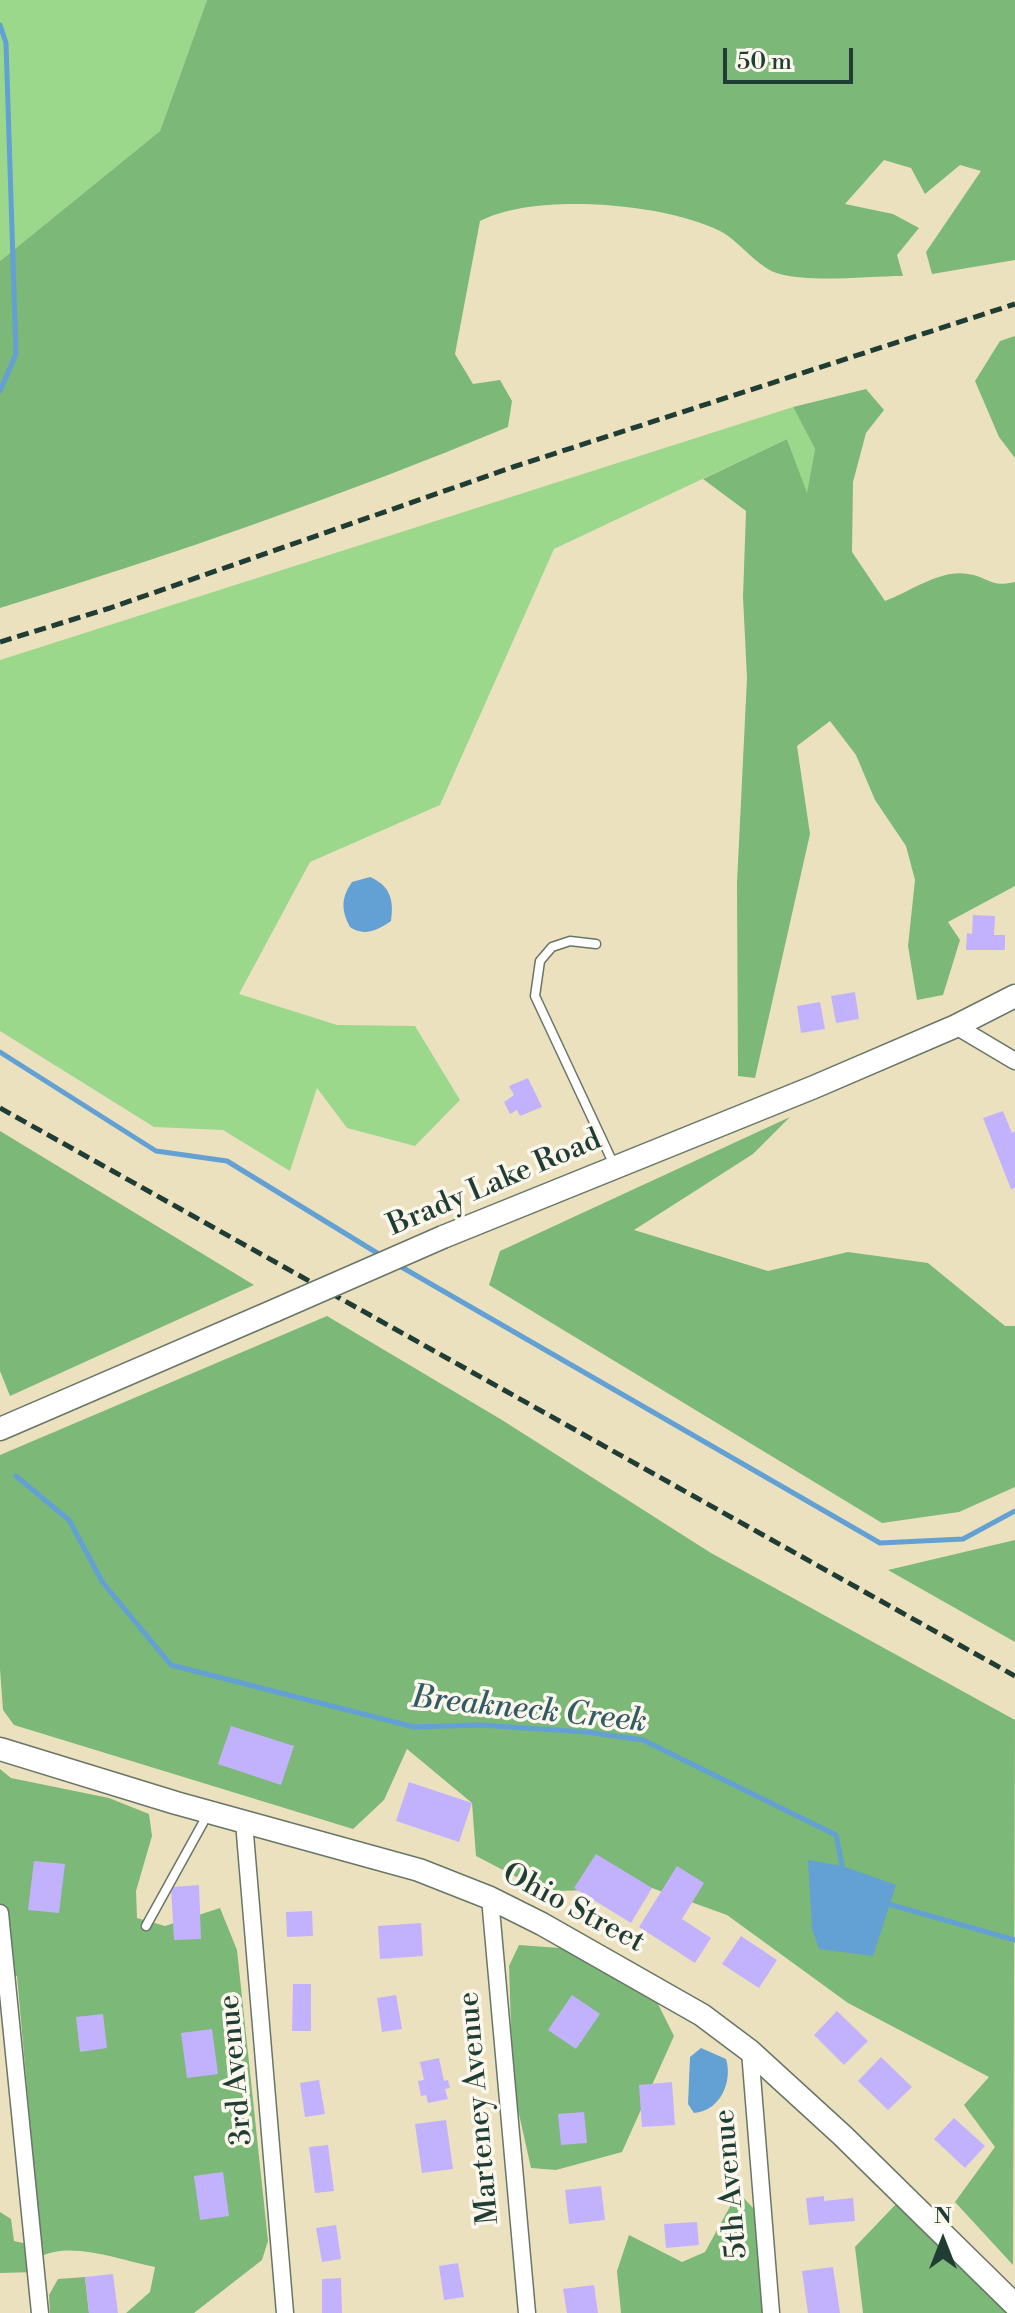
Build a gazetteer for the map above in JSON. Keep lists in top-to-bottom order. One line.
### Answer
{"streets":{"street":["Brady Lake Road","Ohio Street","3rd Avenue","Marteney Avenue","5th Avenue"]},"crossings":[["Ohio Street","3rd Avenue"],["Ohio Street","Marteney Avenue"],["Ohio Street","5th Avenue"]],"water":["Breakneck Creek"],"scale_bar":"50 m","north":"top"}
